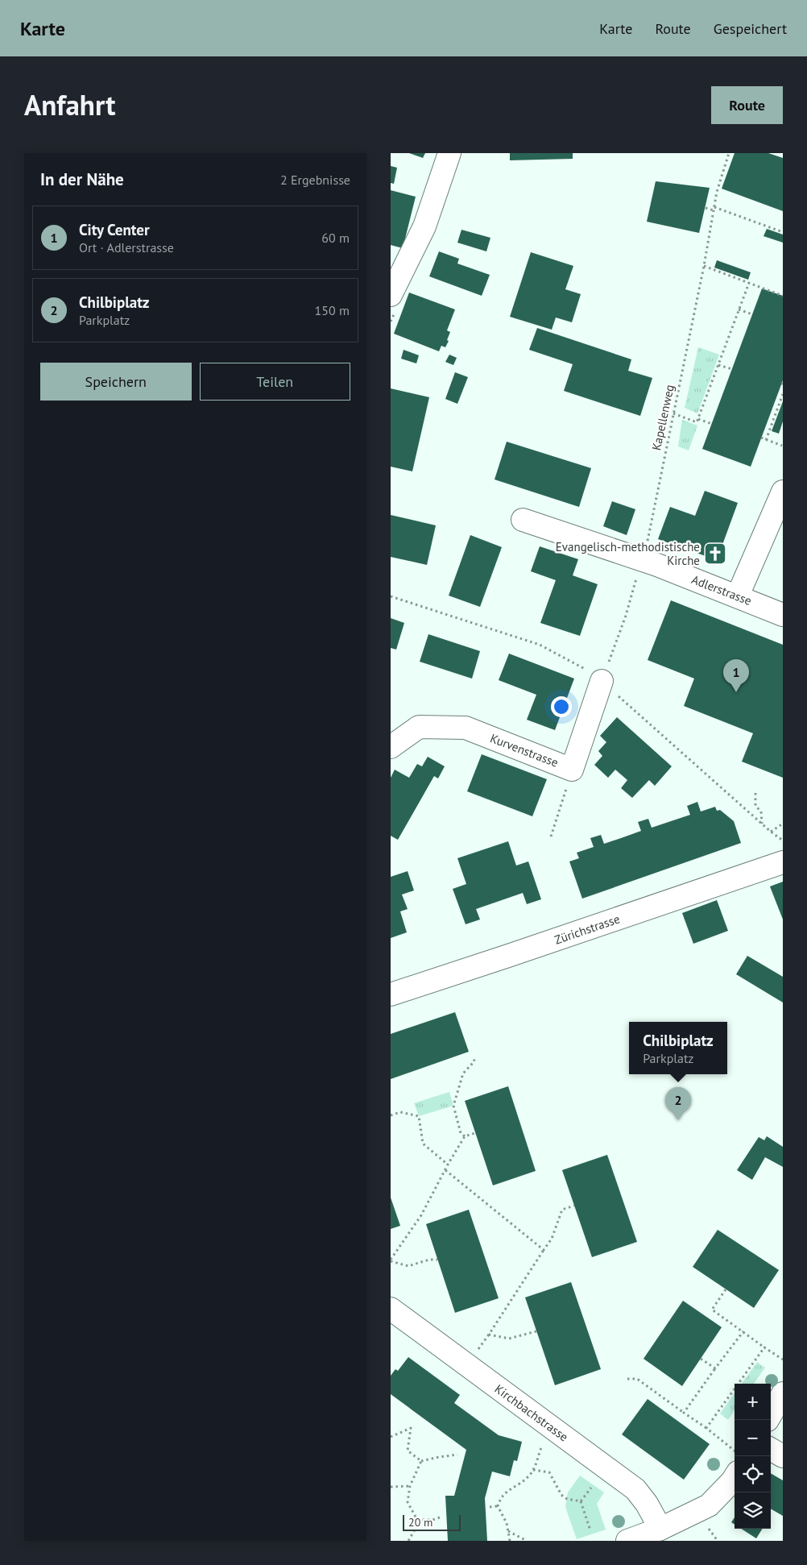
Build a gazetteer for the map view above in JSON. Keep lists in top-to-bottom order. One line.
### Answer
{"streets":{"street":["Adlerstrasse","Kurvenstrasse","Zürichstrasse","Kirchbachstrasse"],"path":["Kapellenweg"]},"crossings":[["Kapellenweg","Adlerstrasse"],["Kapellenweg","Kurvenstrasse"]],"places":{"church":["Evangelisch-methodistische Kirche"]},"scale_bar":"20 m","page":{"header":"Karte","nav":["Karte","Route","Gespeichert"],"title":"Anfahrt","buttons":["Route",["Speichern","Teilen"]],"heading":["In der Nähe","2 Ergebnisse"],"list":[{"mark":"1","name":"City Center","note":"Ort · Adlerstrasse","value":"60 m"},{"mark":"2","name":"Chilbiplatz","note":"Parkplatz","value":"150 m"}],"pins":["1","2"],"popup":["Chilbiplatz","Parkplatz"],"map_buttons":["+","−"],"scale":"20 m"}}
